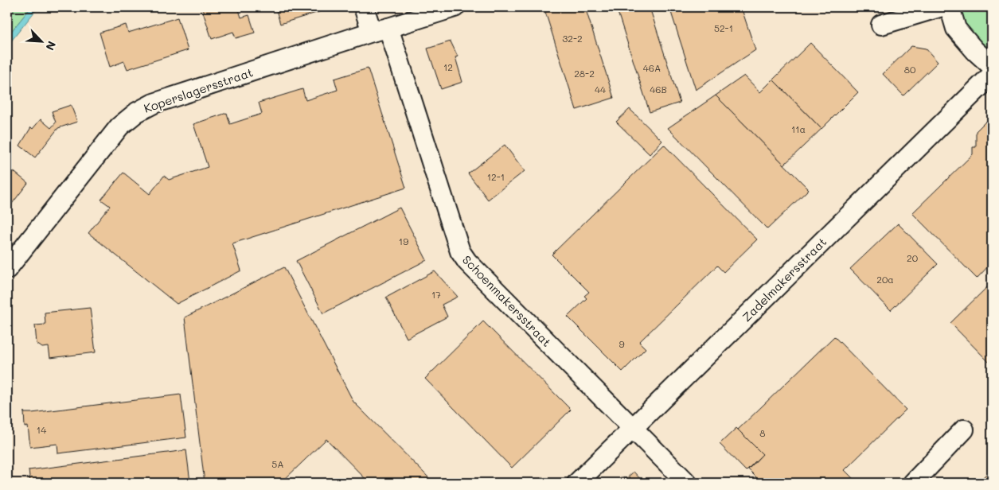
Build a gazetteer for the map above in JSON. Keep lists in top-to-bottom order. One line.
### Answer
{"streets":{"street":["Koperslagersstraat","Zadelmakersstraat","Schoenmakersstraat"]},"crossings":[["Koperslagersstraat","Schoenmakersstraat"],["Zadelmakersstraat","Schoenmakersstraat"]],"house_numbers":["52-1","32-2","12","46A","80","28-2","44","46B","11a","12-1","19","20","20a","17","9","14","8","5A"],"north":"bottom right"}
